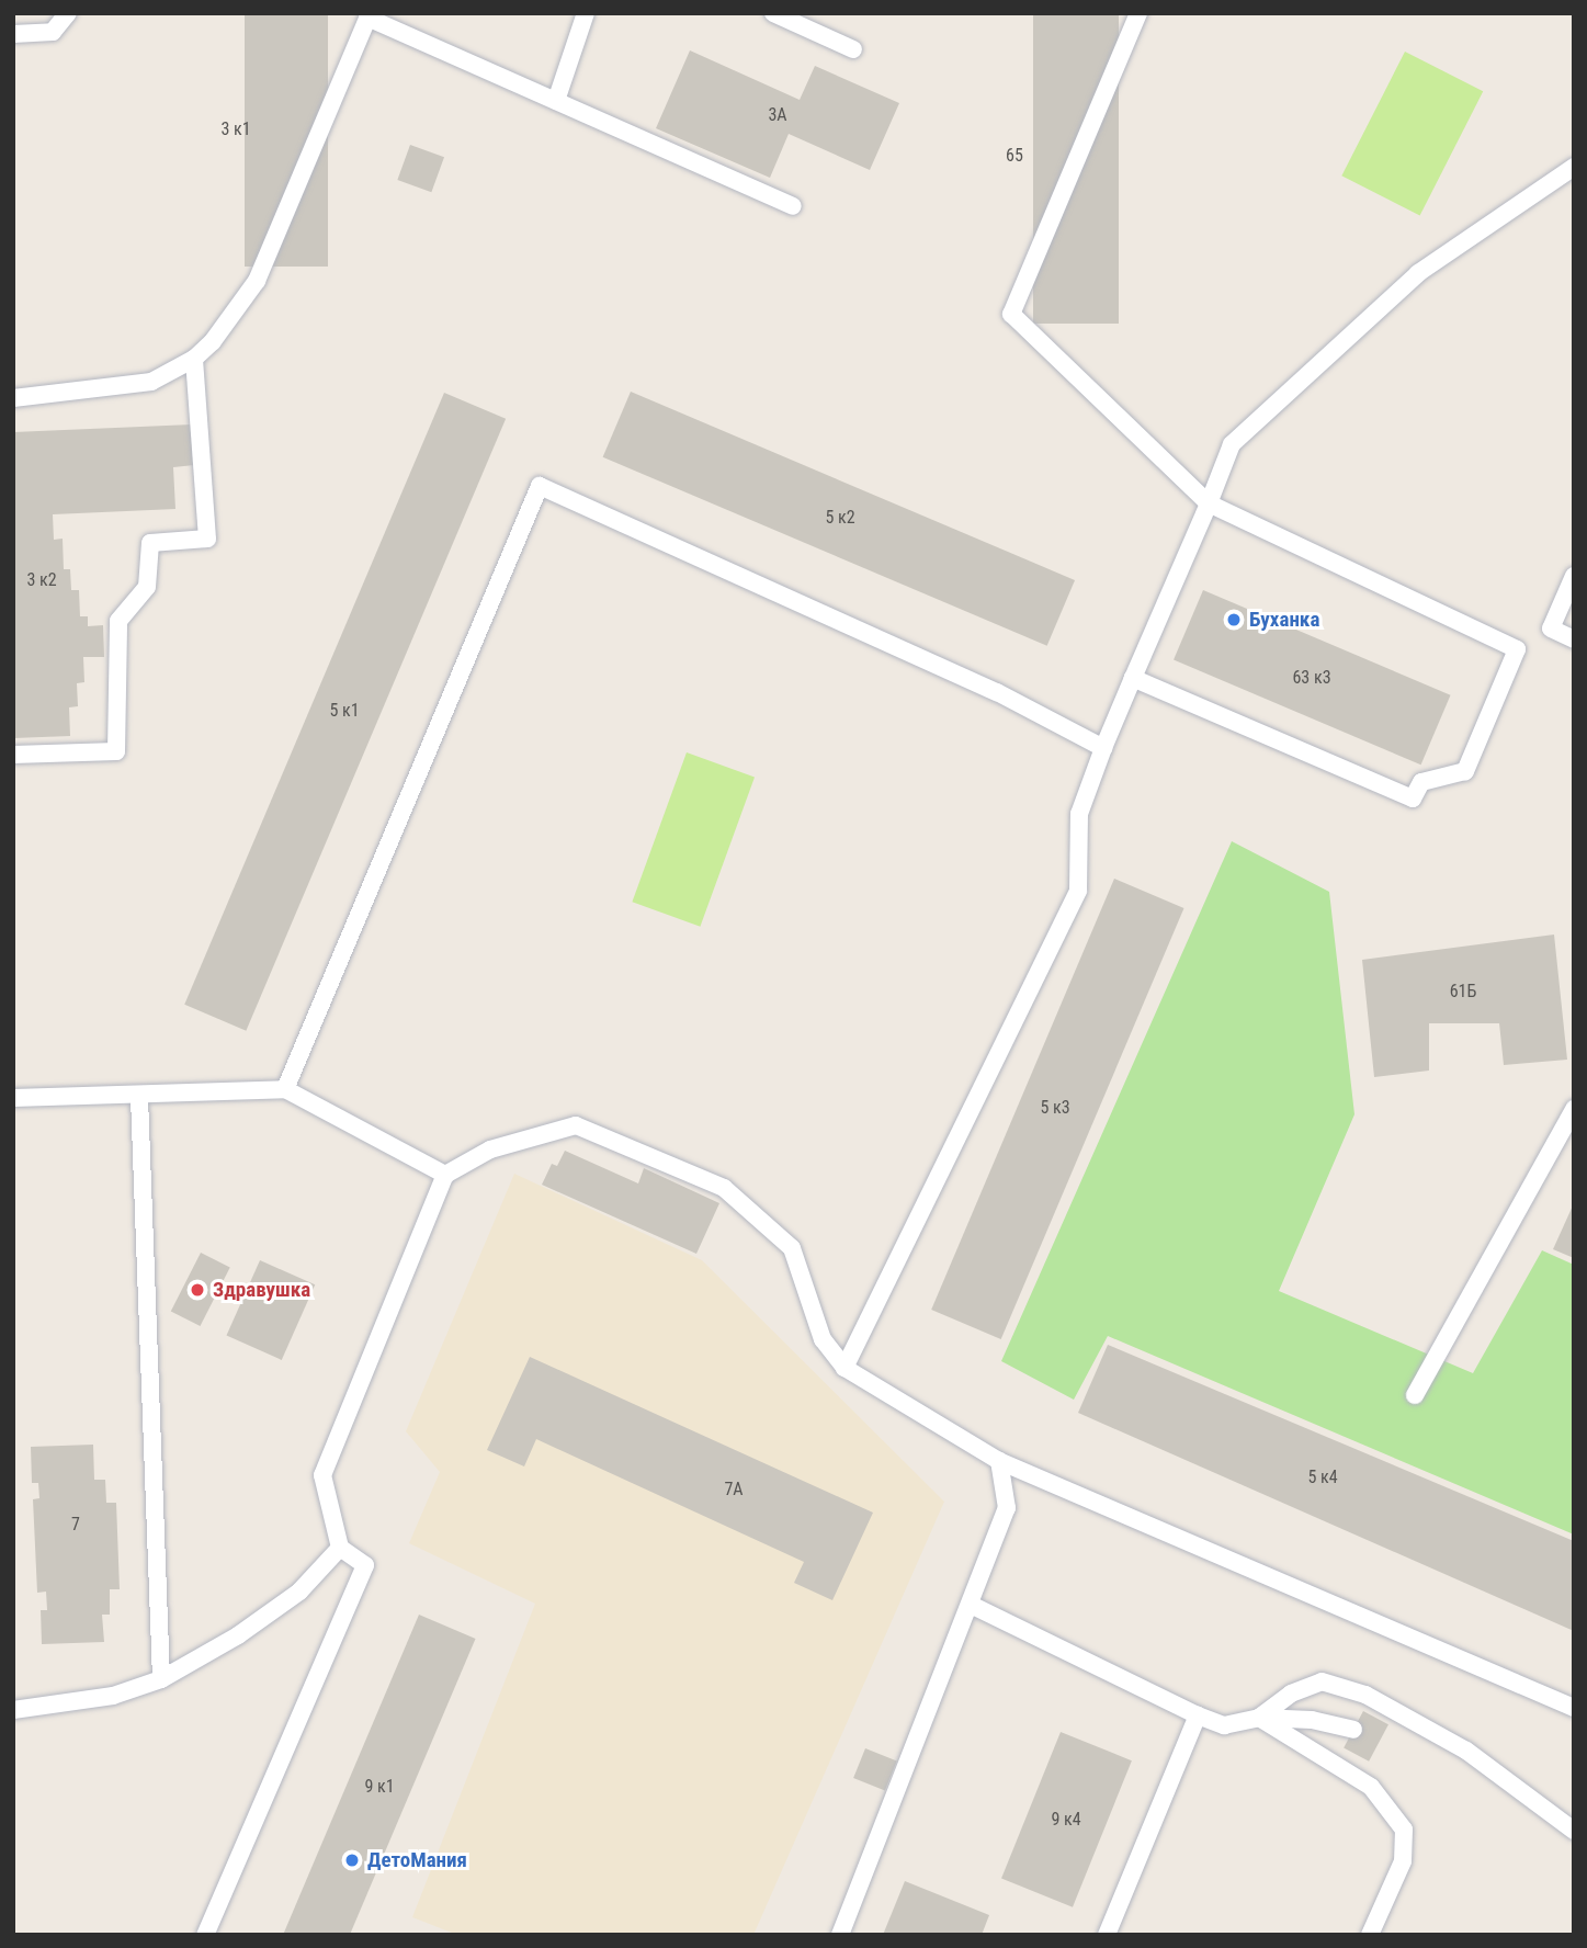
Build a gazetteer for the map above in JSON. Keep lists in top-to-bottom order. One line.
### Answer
{"places":["Буханка","Здравушка","ДетоМания"],"house_numbers":["3А","3 к1","65","5 к2","3 к2","63 к3","5 к1","61Б","5 к3","5 к4","7А","7","9 к1","9 к4"]}
